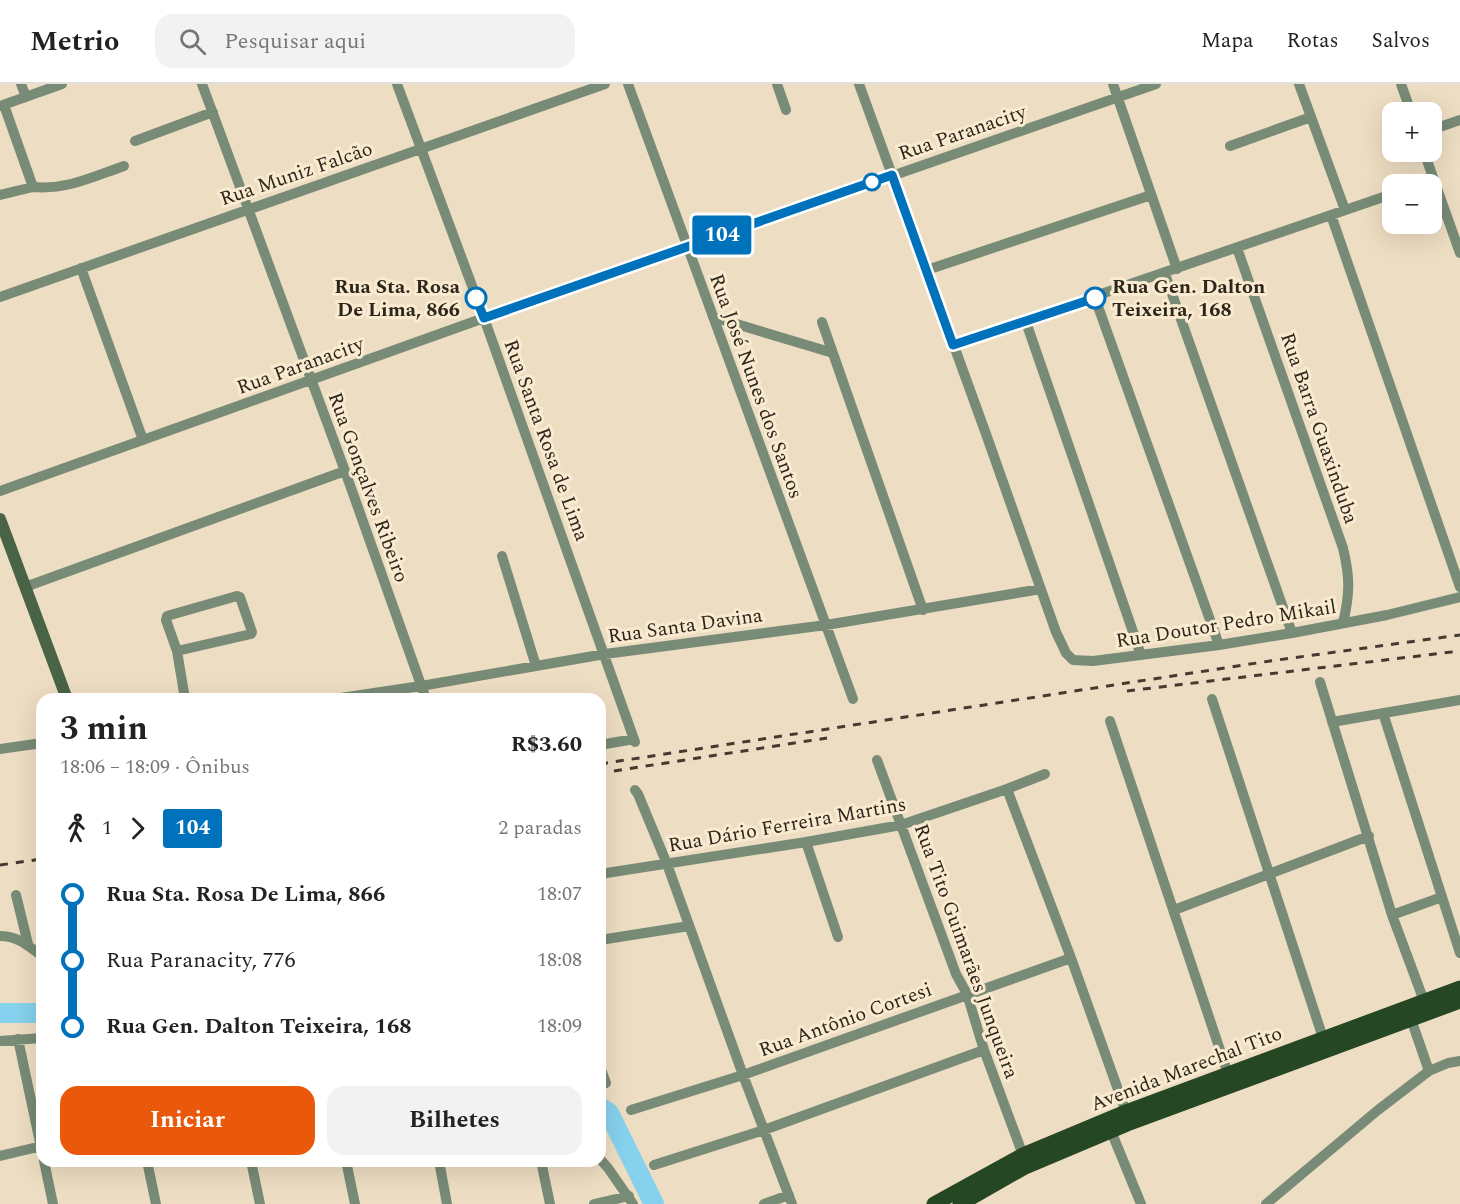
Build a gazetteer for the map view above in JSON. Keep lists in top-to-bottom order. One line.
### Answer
{"streets":{"main road":["Avenida Marechal Tito"],"street":["Rua Paranacity","Rua Muniz Falcão","Rua José Nunes dos Santos","Rua Barra Guaxinduba","Rua Santa Rosa de Lima","Rua Gonçalves Ribeiro","Rua Doutor Pedro Mikail","Rua Santa Davina","Rua Dário Ferreira Martins","Rua Tito Guimarães Junqueira","Rua Antônio Cortesi"]},"crossings":[["Rua Paranacity","Rua José Nunes dos Santos"],["Rua Paranacity","Rua Santa Rosa de Lima"],["Rua Paranacity","Rua Gonçalves Ribeiro"],["Rua Muniz Falcão","Rua Santa Rosa de Lima"],["Rua Muniz Falcão","Rua Gonçalves Ribeiro"],["Rua José Nunes dos Santos","Rua Santa Davina"],["Rua Barra Guaxinduba","Rua Doutor Pedro Mikail"],["Rua Santa Rosa de Lima","Rua Santa Davina"],["Rua Gonçalves Ribeiro","Rua Santa Davina"],["Rua Doutor Pedro Mikail","Rua Santa Davina"],["Rua Dário Ferreira Martins","Rua Tito Guimarães Junqueira"],["Rua Tito Guimarães Junqueira","Rua Antônio Cortesi"],["Rua Tito Guimarães Junqueira","Avenida Marechal Tito"]],"places":["Rua Sta. Rosa De Lima, 866","Rua Gen. Dalton Teixeira, 168"],"lines":["bus line 104"],"page":{"header":"Metrio","search":"Pesquisar aqui","nav":["Mapa","Rotas","Salvos"],"on_map":"104","map_buttons":["+","−"],"heading":["3 min","18:06 – 18:09 · Ônibus","R$3.60"],"legs":["1","104","2 paradas"],"list":[{"name":"Rua Sta. Rosa De Lima, 866","value":"18:07"},{"name":"Rua Paranacity, 776","value":"18:08"},{"name":"Rua Gen. Dalton Teixeira, 168","value":"18:09"}],"buttons":["Iniciar","Bilhetes"]}}
